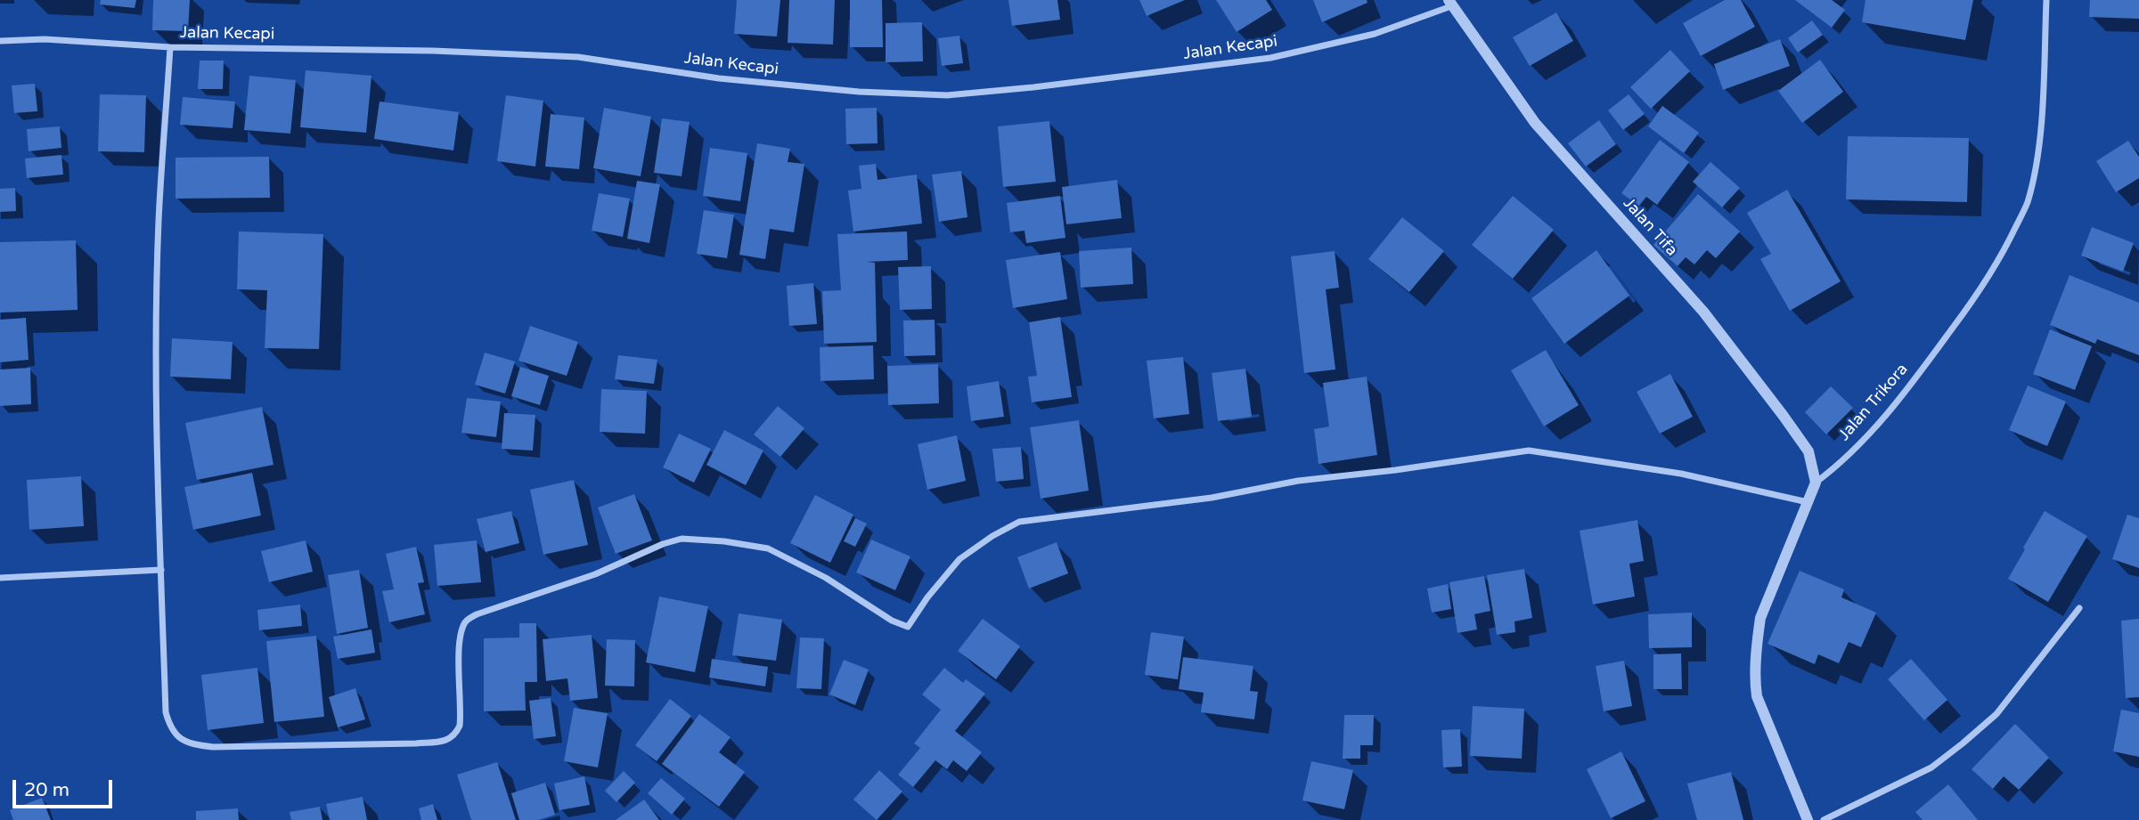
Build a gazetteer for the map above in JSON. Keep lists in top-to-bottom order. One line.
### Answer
{"streets":{"street":["Jalan Kecapi","Jalan Tifa","Jalan Trikora"]},"crossings":[["Jalan Kecapi","Jalan Tifa"],["Jalan Tifa","Jalan Trikora"]],"scale_bar":"20 m"}
